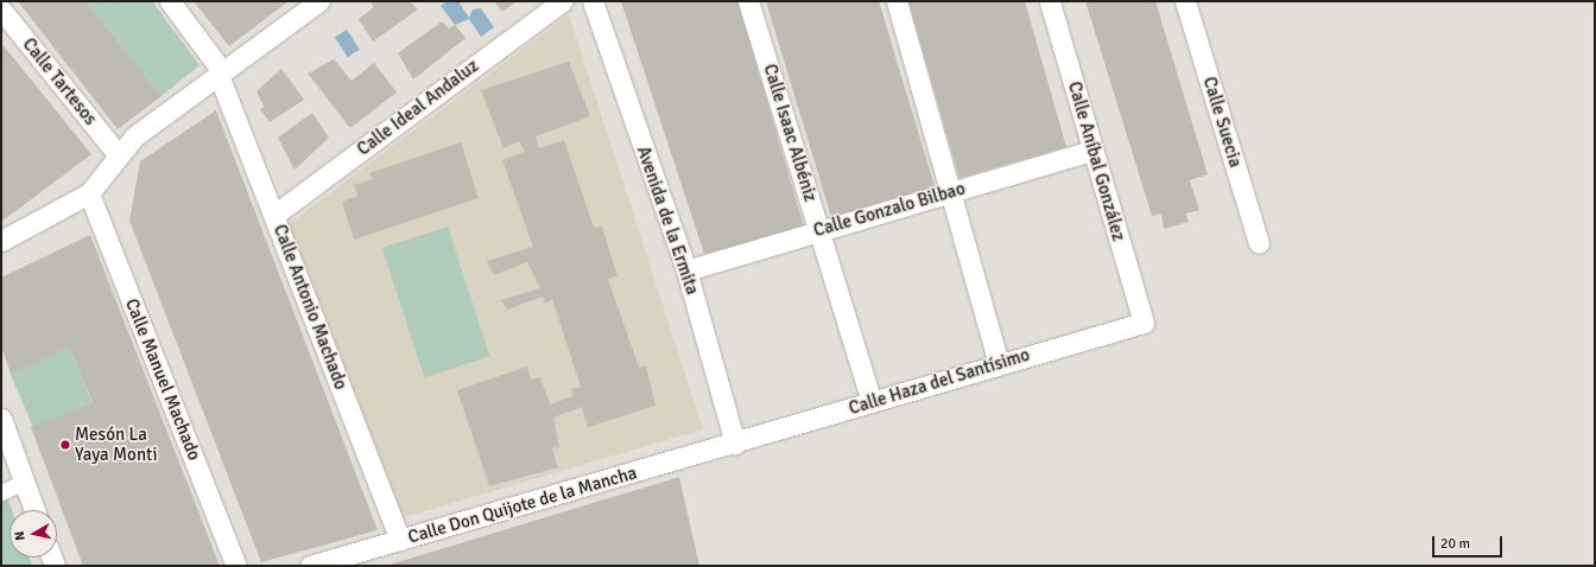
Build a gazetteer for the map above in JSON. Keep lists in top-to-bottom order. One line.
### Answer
{"streets":{"street":["Calle Tartesos","Calle Ideal Andaluz","Calle Suecia","Calle Isaac Albéniz","Calle Aníbal González","Calle Gonzalo Bilbao","Avenida de la Ermita","Calle Antonio Machado","Calle Manuel Machado","Calle Haza del Santísimo","Calle Don Quijote de la Mancha"]},"crossings":[["Calle Ideal Andaluz","Calle Antonio Machado"],["Calle Isaac Albéniz","Calle Gonzalo Bilbao"],["Calle Isaac Albéniz","Calle Haza del Santísimo"],["Calle Aníbal González","Calle Gonzalo Bilbao"],["Calle Aníbal González","Calle Haza del Santísimo"],["Calle Gonzalo Bilbao","Avenida de la Ermita"],["Avenida de la Ermita","Calle Haza del Santísimo"],["Avenida de la Ermita","Calle Don Quijote de la Mancha"],["Calle Antonio Machado","Calle Don Quijote de la Mancha"],["Calle Haza del Santísimo","Calle Don Quijote de la Mancha"]],"places":["Mesón La Yaya Monti"],"scale_bar":"20 m","north":"left"}
